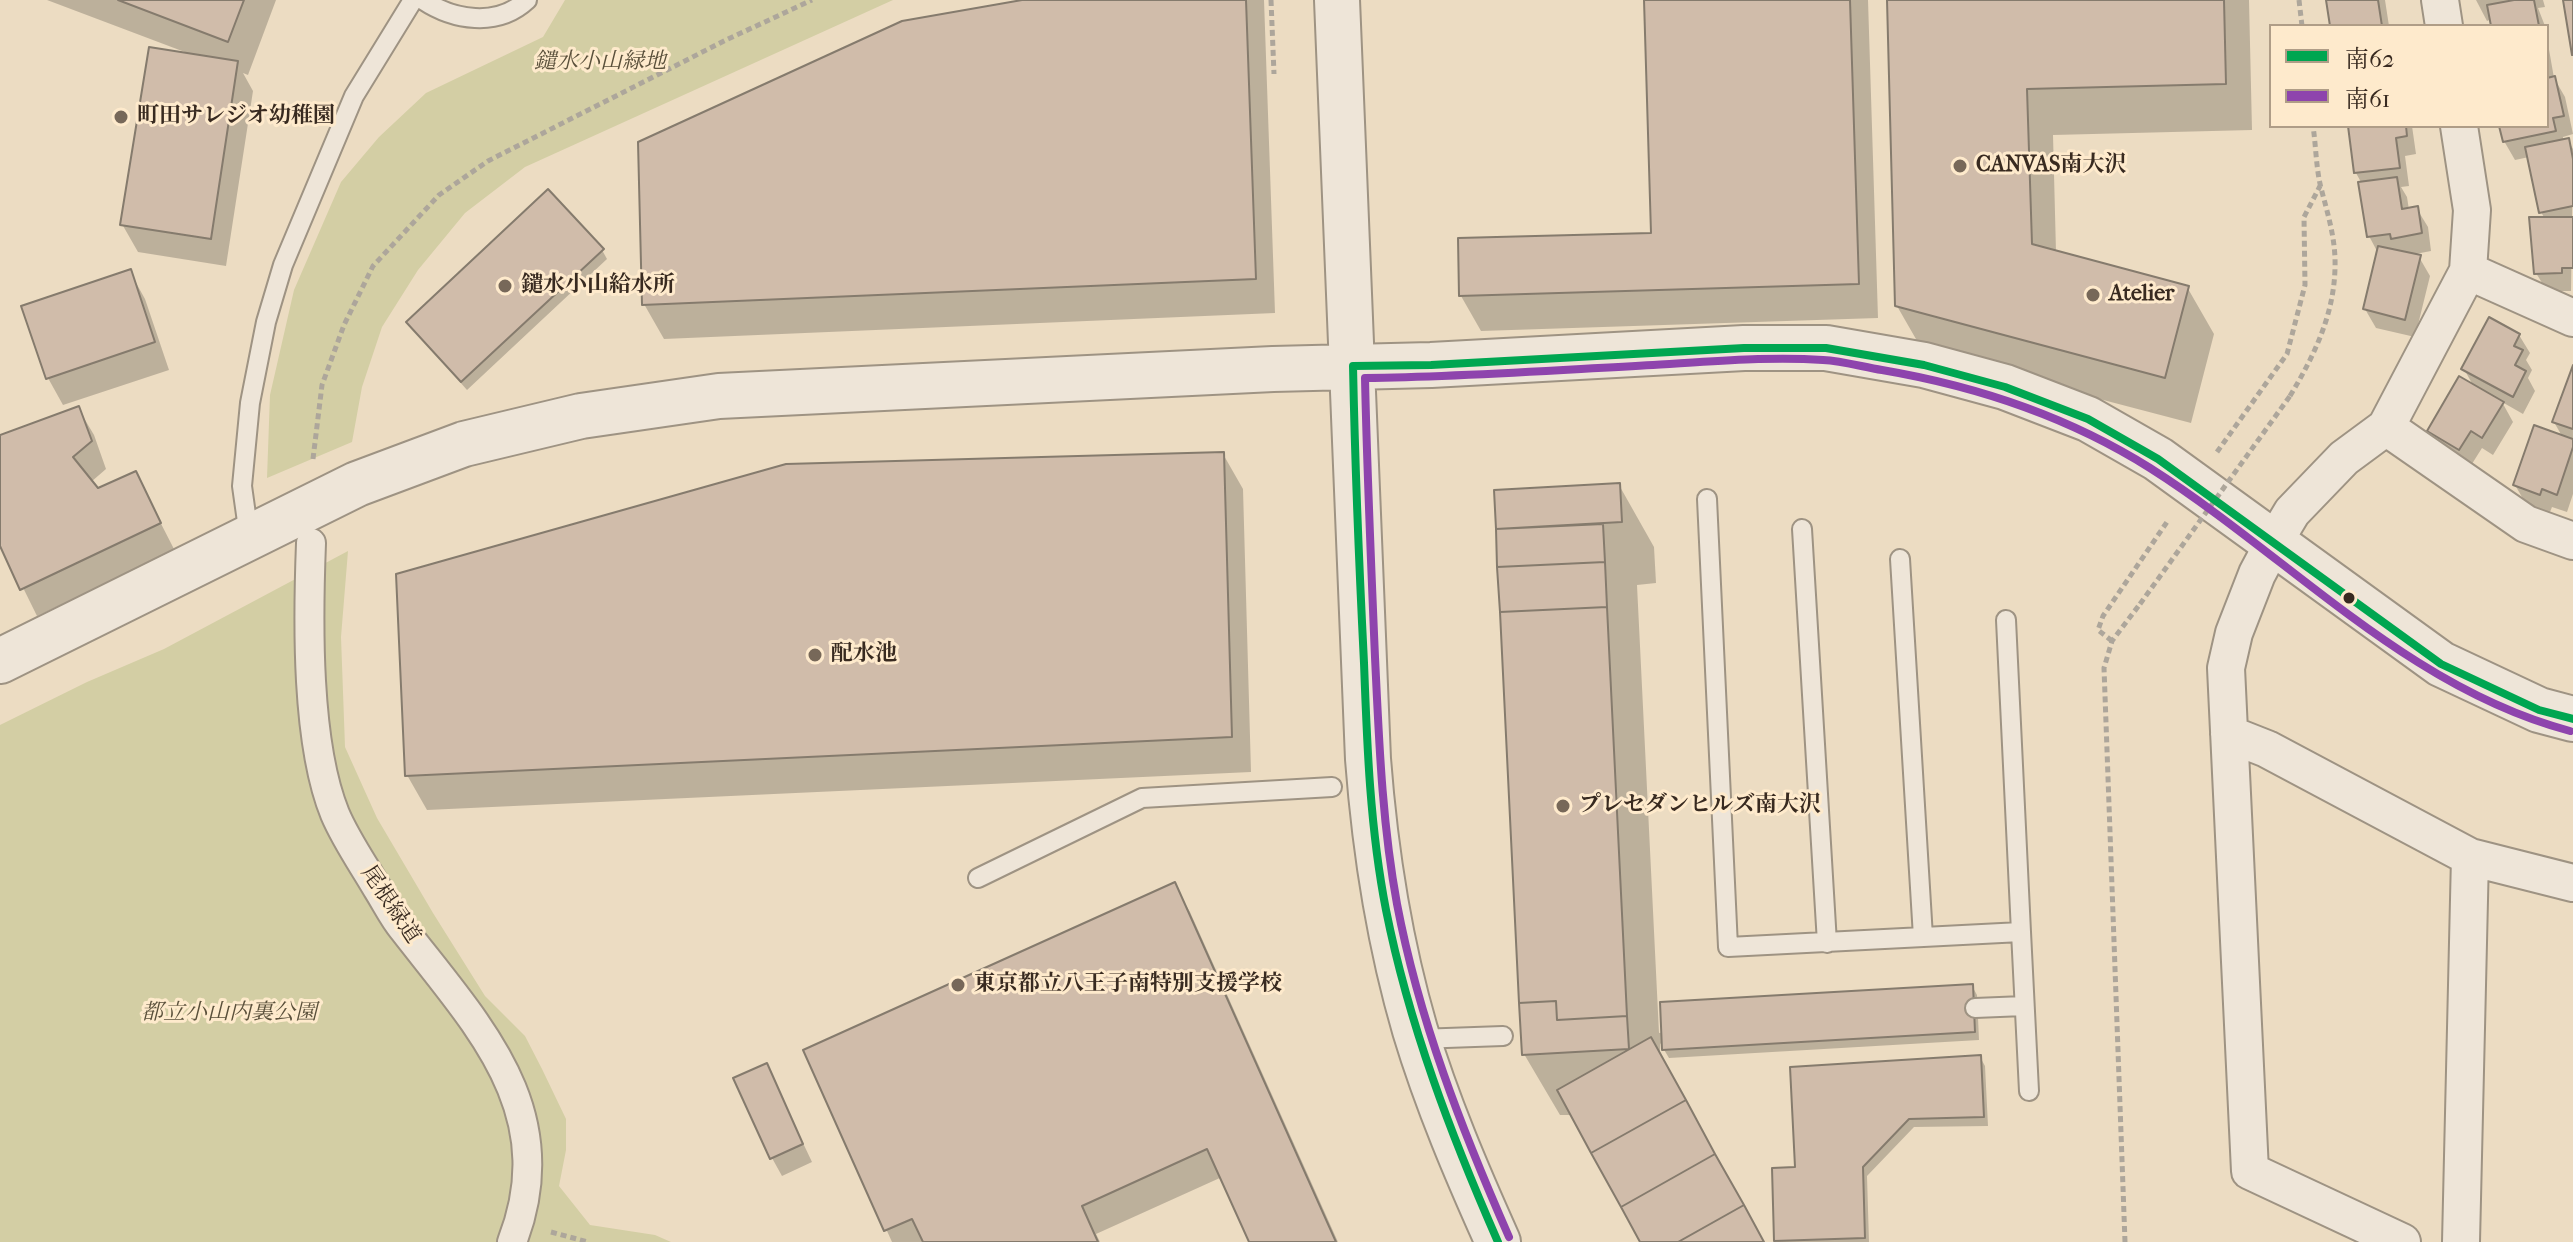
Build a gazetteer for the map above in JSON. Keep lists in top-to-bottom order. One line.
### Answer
{"streets":{"street":["尾根緑道"]},"parks":["鑓水小山緑地","都立小山内裏公園"],"places":["町田サレジオ幼稚園","CANVAS南大沢","鑓水小山給水所","Atelier","配水池","プレセダンヒルズ南大沢","東京都立八王子南特別支援学校"],"lines":["transit line 南62","transit line 南61"],"legend":["南62","南61"]}
